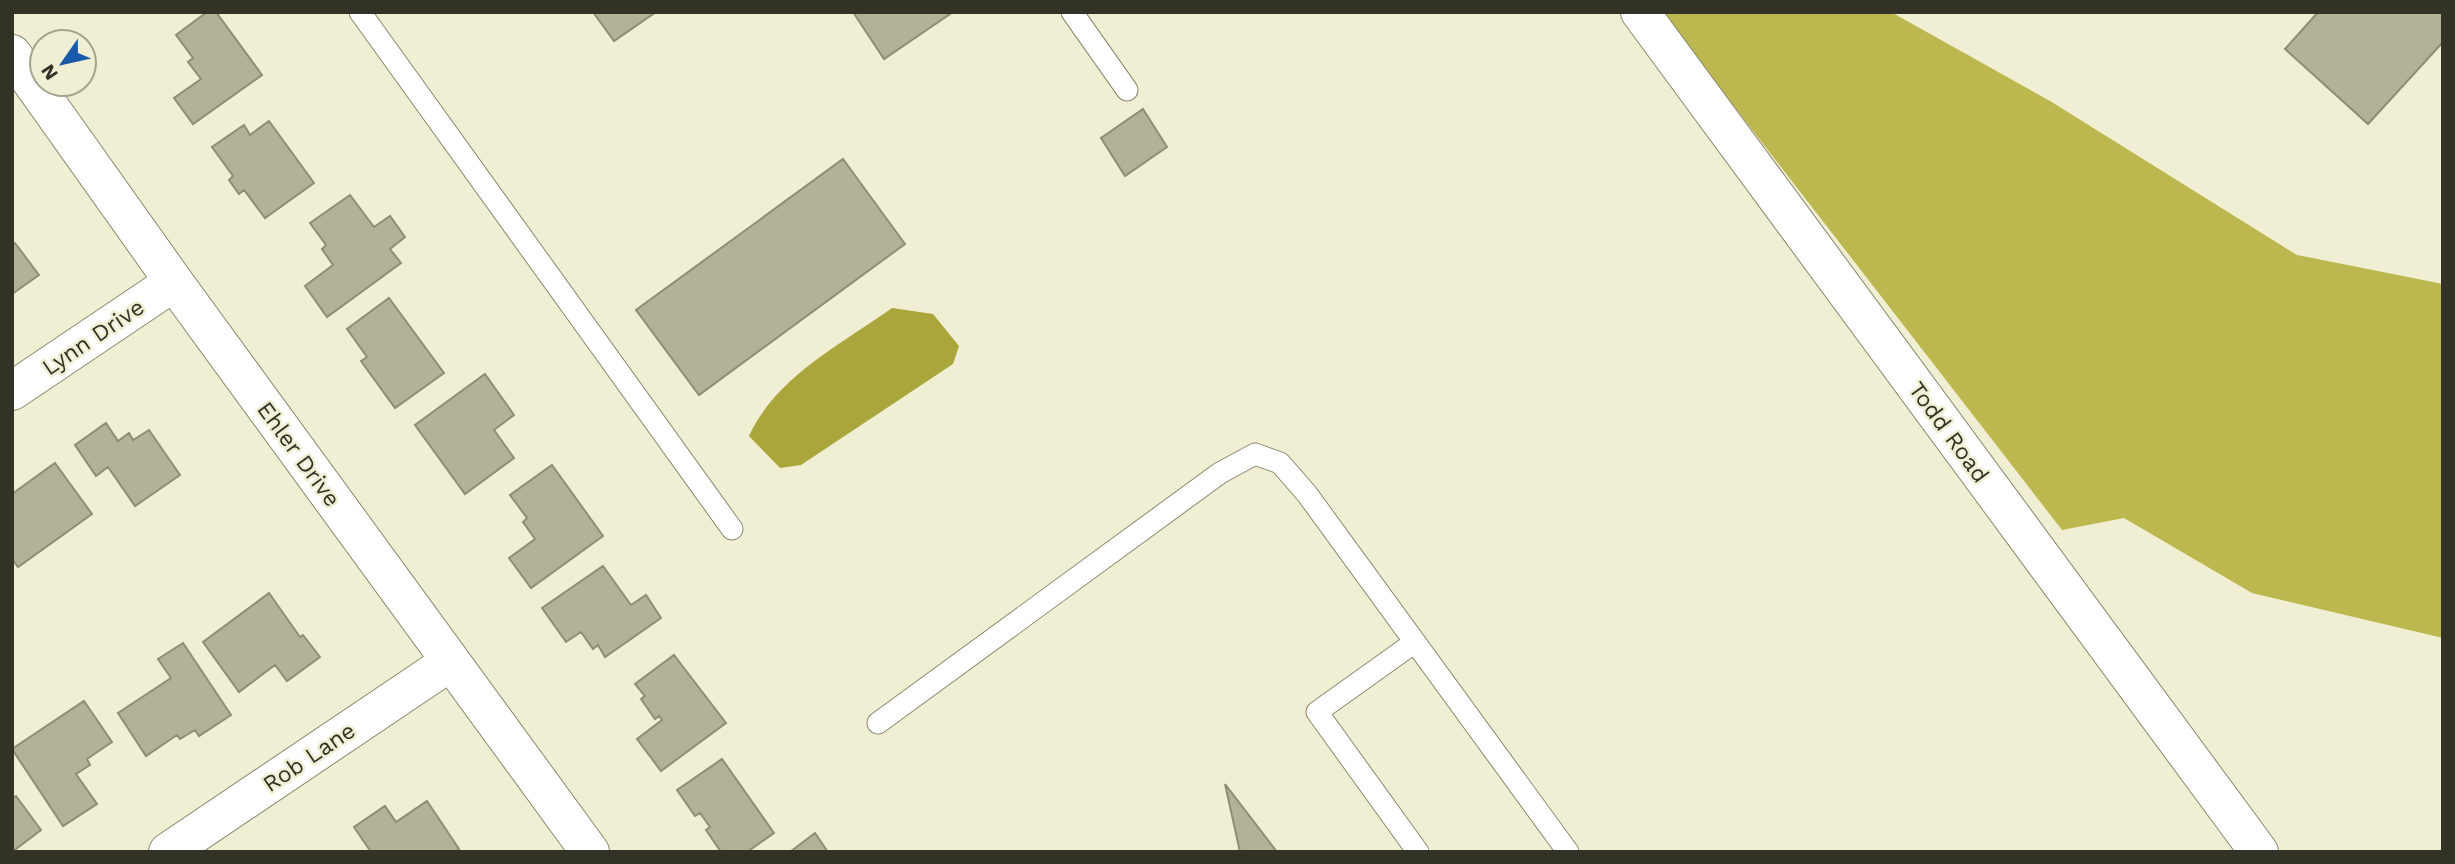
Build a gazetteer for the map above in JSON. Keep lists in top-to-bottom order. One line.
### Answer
{"streets":{"street":["Lynn Drive","Todd Road","Ehler Drive","Rob Lane"]},"crossings":[["Lynn Drive","Ehler Drive"],["Ehler Drive","Rob Lane"]],"north":"bottom left"}
